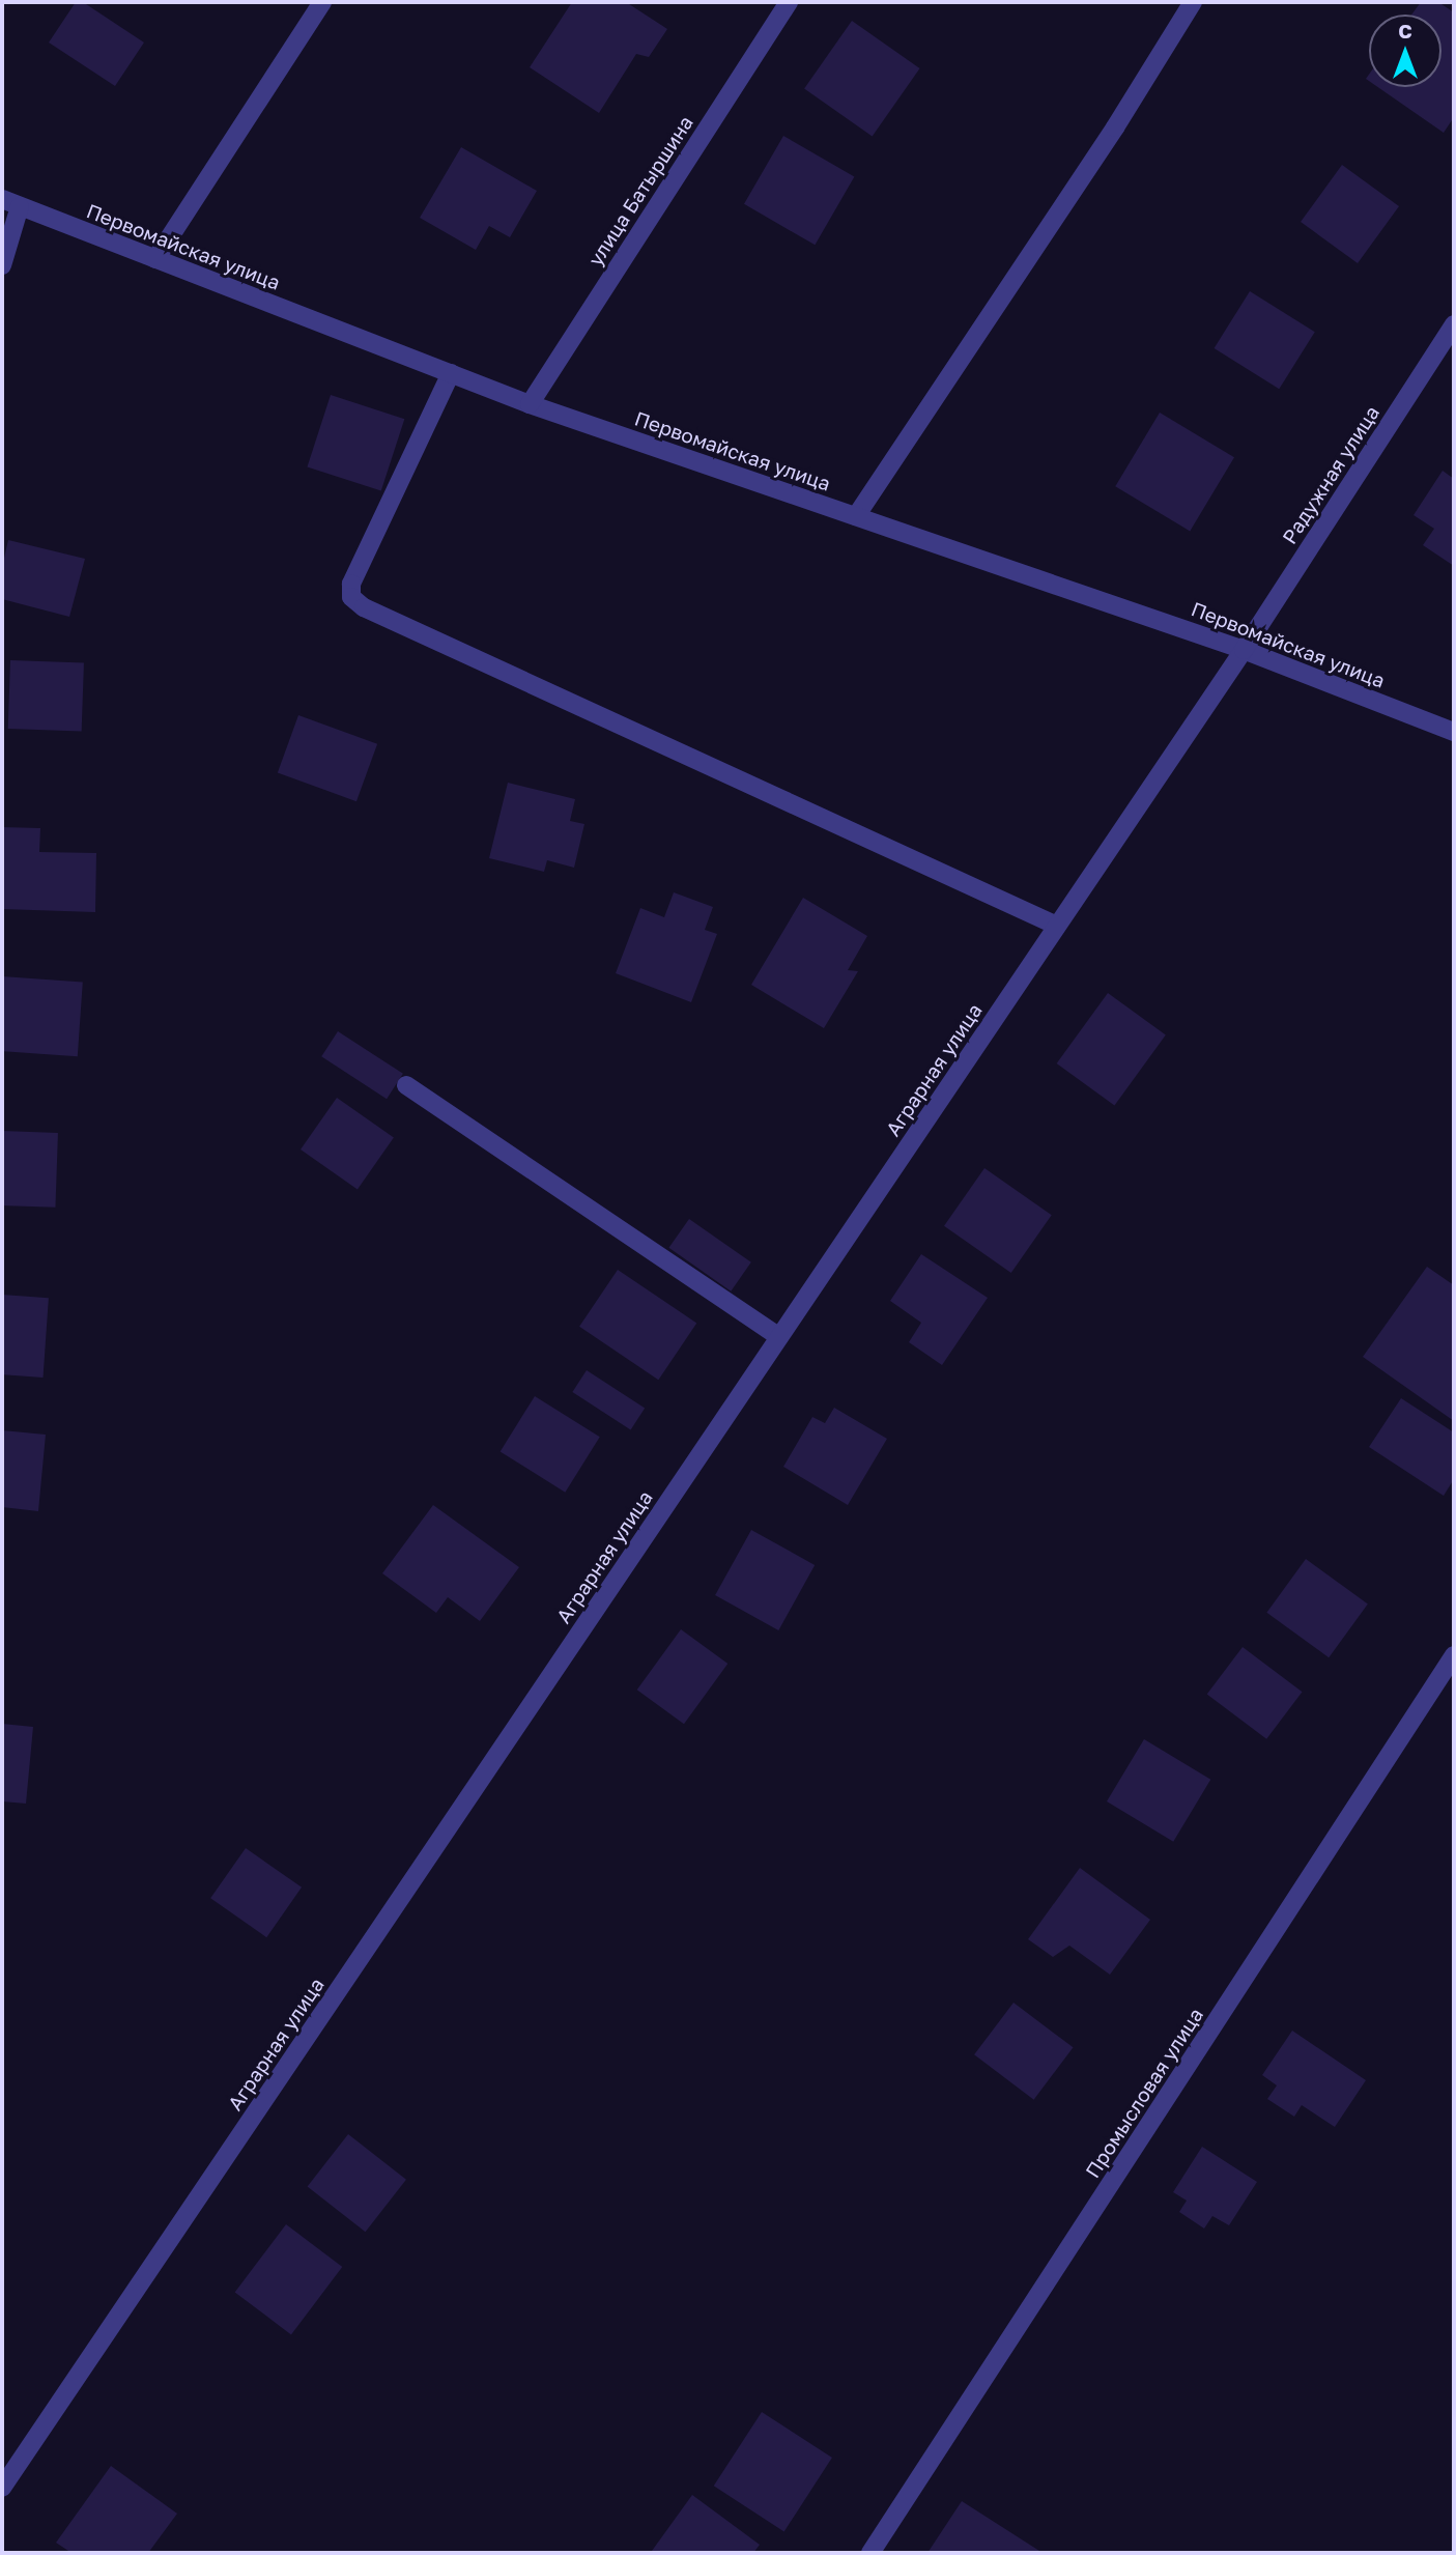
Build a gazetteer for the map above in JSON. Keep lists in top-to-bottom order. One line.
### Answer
{"streets":{"street":["улица Батыршина","Первомайская улица","Радужная улица","Аграрная улица","Промысловая улица"]},"crossings":[["улица Батыршина","Первомайская улица"],["Первомайская улица","Радужная улица"],["Первомайская улица","Аграрная улица"],["Радужная улица","Аграрная улица"]],"north":"top"}
